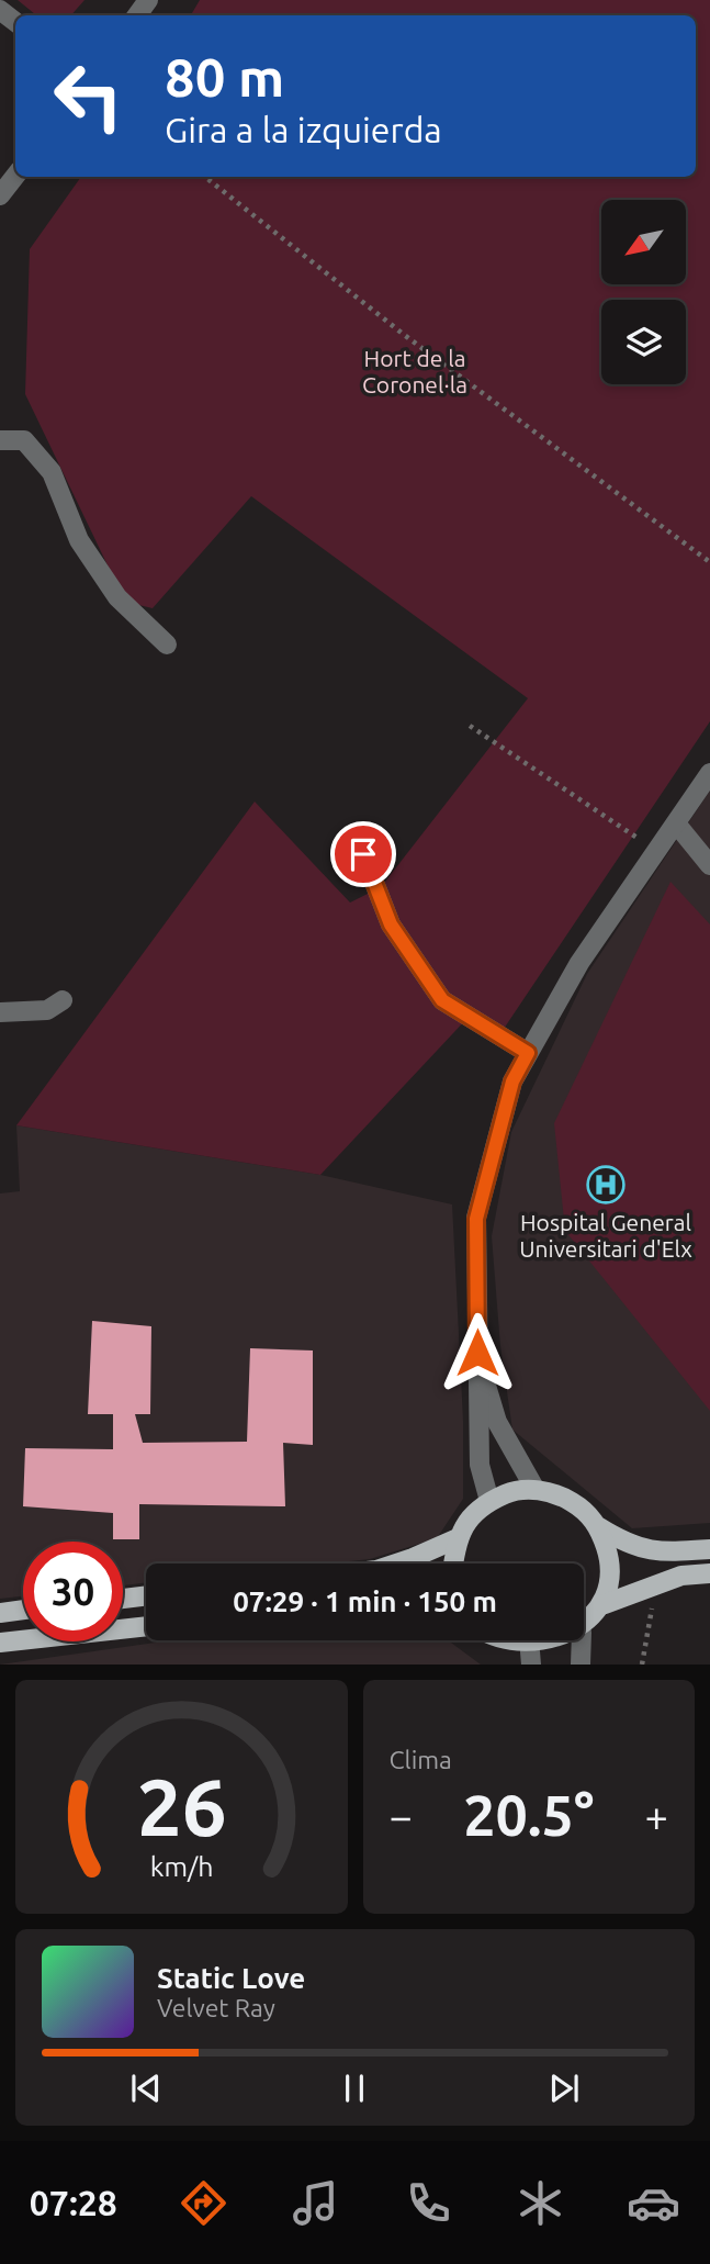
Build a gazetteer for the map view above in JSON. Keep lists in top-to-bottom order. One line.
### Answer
{"parks":["Hort de la Coronel·la"],"places":{"hospital":["Hospital General Universitari d'Elx"]},"north":"bottom left","page":{"turn":["80 m","Gira a la izquierda"],"limit":"30","trip":"07:29 · 1 min · 150 m","tile":"Clima","heat":["−","20.5°","+"],"song":["Static Love","Velvet Ray"],"tabs":"07:28","gauge":["26","km/h"]}}
